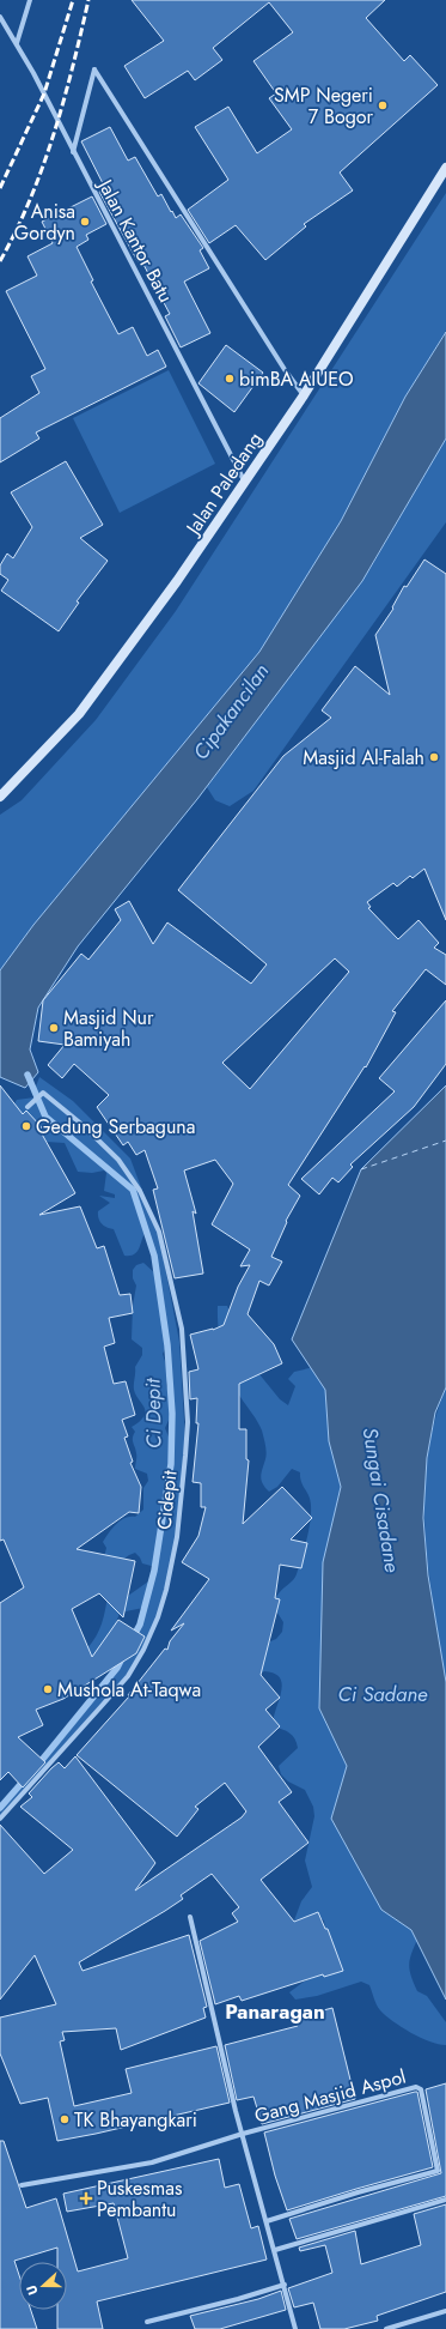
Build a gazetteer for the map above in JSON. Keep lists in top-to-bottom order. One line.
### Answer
{"streets":{"street":["Jalan Kantor Batu","Jalan Paledang","Cidepit","Gang Masjid Aspol"]},"crossings":[["Jalan Kantor Batu","Jalan Paledang"]],"districts":["Panaragan"],"water":["Cipakancilan","Ci Depit","Sungai Cisadane","Ci Sadane"],"places":{"other":["SMP Negeri 7 Bogor","Anisa Gordyn","bimBA AIUEO","Masjid Al-Falah","Masjid Nur Bamiyah","Gedung Serbaguna","Mushola At-Taqwa","TK Bhayangkari"],"health":["Puskesmas Pembantu"]},"north":"left"}
